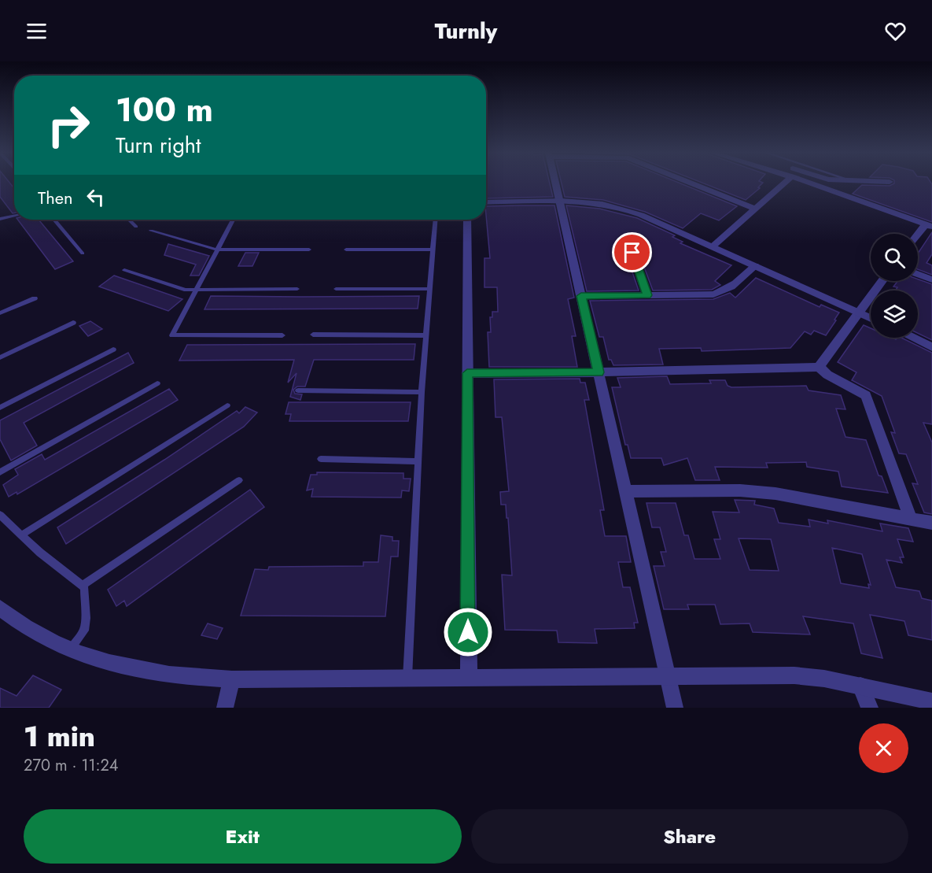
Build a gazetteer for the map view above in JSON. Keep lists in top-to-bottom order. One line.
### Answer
{"page":{"header":"Turnly","turn":["100 m","Turn right"],"then":"Then","heading":["1 min","270 m · 11:24"],"buttons":["Exit","Share"]}}
